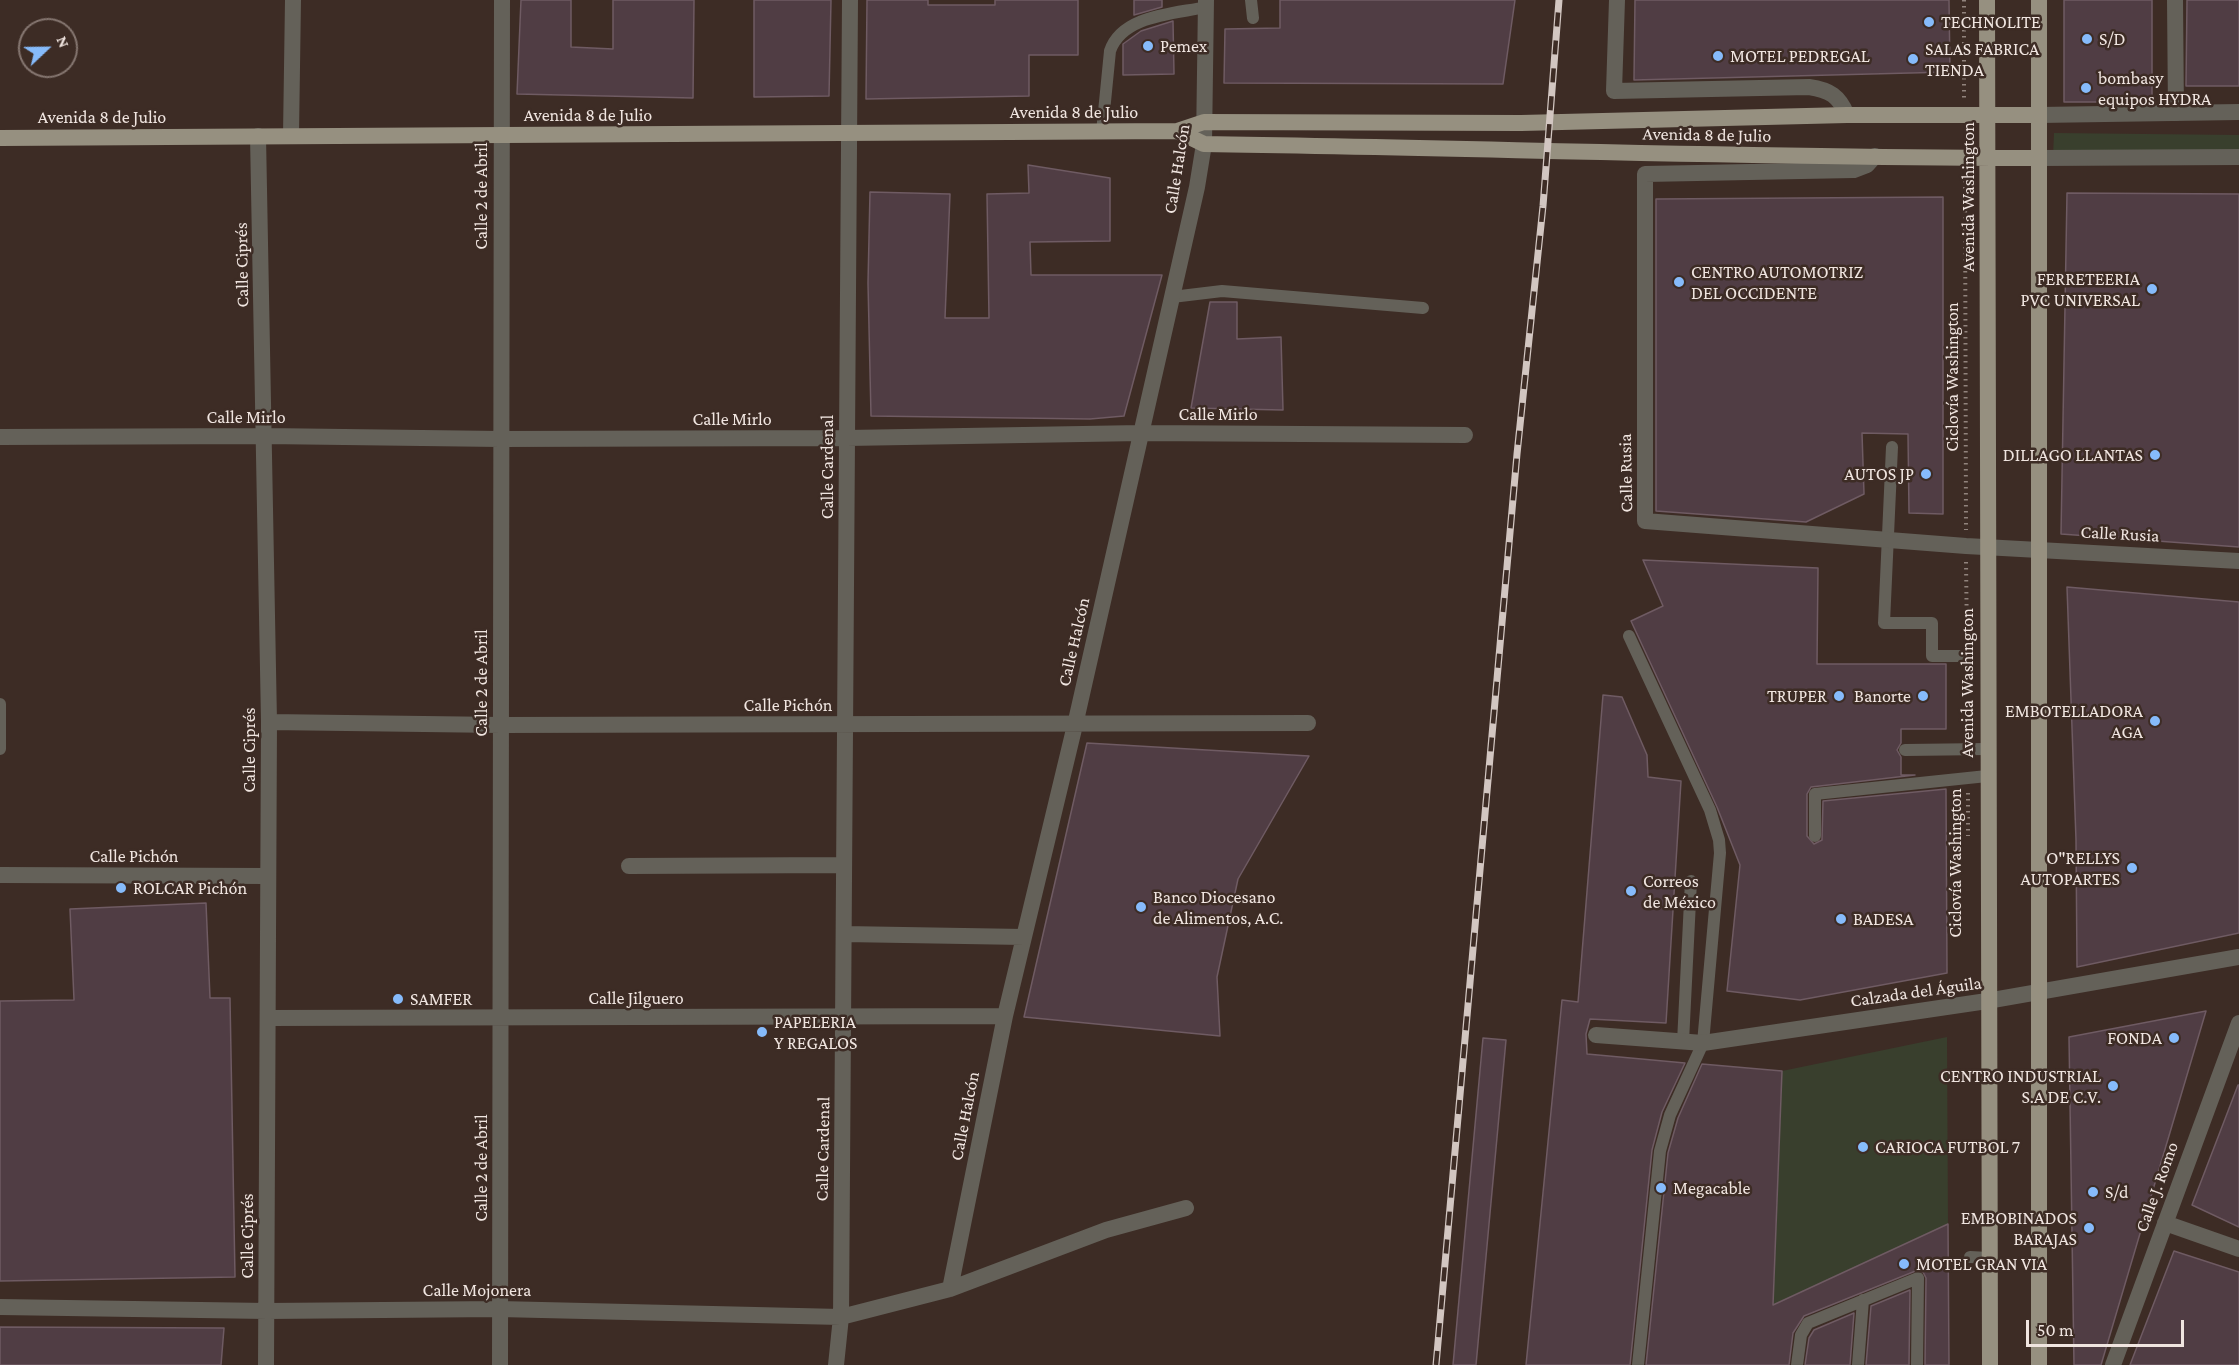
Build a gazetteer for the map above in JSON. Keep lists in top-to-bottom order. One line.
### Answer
{"streets":{"main road":["Avenida 8 de Julio","Avenida Washington"],"street":["Calle Halcón","Calle 2 de Abril","Calle Ciprés","Calle Mirlo","Calle Cardenal","Calle Rusia","Calle Pichón","Calzada del Águila","Calle Jilguero","Calle J. Romo","Calle Mojonera"],"path":["Ciclovía Washington"]},"crossings":[["Avenida 8 de Julio","Calle Halcón"],["Avenida 8 de Julio","Calle 2 de Abril"],["Avenida 8 de Julio","Avenida Washington"],["Avenida 8 de Julio","Calle Ciprés"],["Avenida 8 de Julio","Ciclovía Washington"],["Avenida 8 de Julio","Calle Cardenal"],["Avenida 8 de Julio","Calle Rusia"],["Calle Halcón","Calle Mirlo"],["Calle Halcón","Calle Pichón"],["Calle Halcón","Calle Jilguero"],["Calle Halcón","Calle Mojonera"],["Calle 2 de Abril","Calle Mirlo"],["Calle 2 de Abril","Calle Pichón"],["Calle 2 de Abril","Calle Jilguero"],["Calle 2 de Abril","Calle Mojonera"],["Avenida Washington","Calle Rusia"],["Avenida Washington","Calzada del Águila"],["Calle Ciprés","Calle Mirlo"],["Calle Ciprés","Calle Pichón"],["Calle Ciprés","Calle Jilguero"],["Calle Ciprés","Calle Mojonera"],["Ciclovía Washington","Calle Rusia"],["Calle Mirlo","Calle Cardenal"],["Calle Cardenal","Calle Pichón"],["Calle Cardenal","Calle Jilguero"],["Calle Cardenal","Calle Mojonera"]],"places":["TECHNOLITE","S/D","Pemex","MOTEL PEDREGAL","SALAS FABRICA TIENDA","bombasy equipos HYDRA","CENTRO AUTOMOTRIZ DEL OCCIDENTE","FERRETEERIA PVC UNIVERSAL","DILLAGO LLANTAS","AUTOS JP","TRUPER","Banorte","EMBOTELLADORA AGA","O\"RELLYS AUTOPARTES","ROLCAR Pichón","Correos de México","Banco Diocesano de Alimentos, A.C.","BADESA","SAMFER","PAPELERIA Y REGALOS","FONDA","CENTRO INDUSTRIAL S.A DE C.V.","CARIOCA FUTBOL 7","Megacable","S/d","EMBOBINADOS BARAJAS","MOTEL GRAN VIA"],"scale_bar":"50 m","north":"right"}
